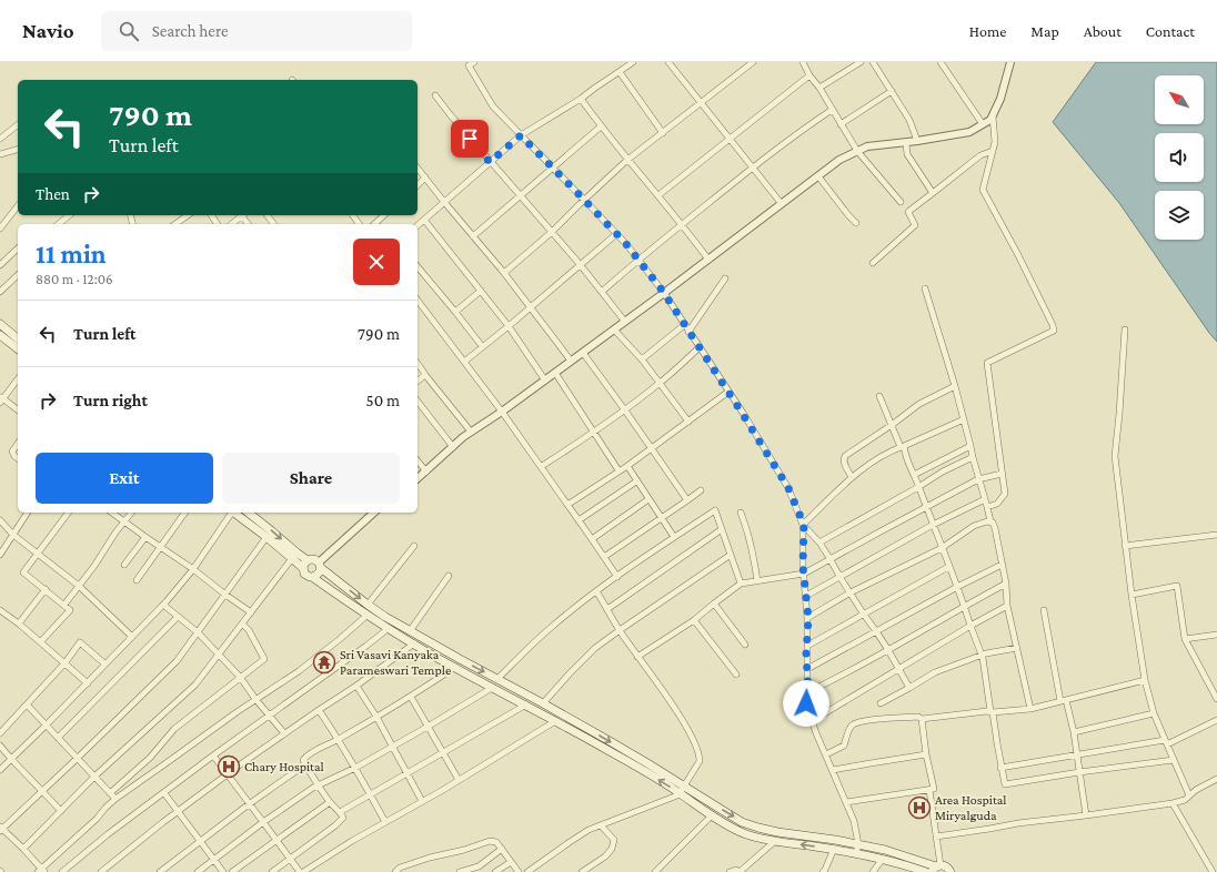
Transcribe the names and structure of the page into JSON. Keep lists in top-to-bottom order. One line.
{"places":{"temple":["Sri Vasavi Kanyaka Parameswari Temple"],"hospital":["Chary Hospital","Area Hospital Miryalguda"]},"north":"top left","page":{"header":"Navio","search":"Search here","nav":["Home","Map","About","Contact"],"turn":["790 m","Turn left"],"then":"Then","heading":["11 min","880 m · 12:06"],"list":[{"name":"Turn left","value":"790 m"},{"name":"Turn right","value":"50 m"}],"buttons":["Exit","Share"]}}
